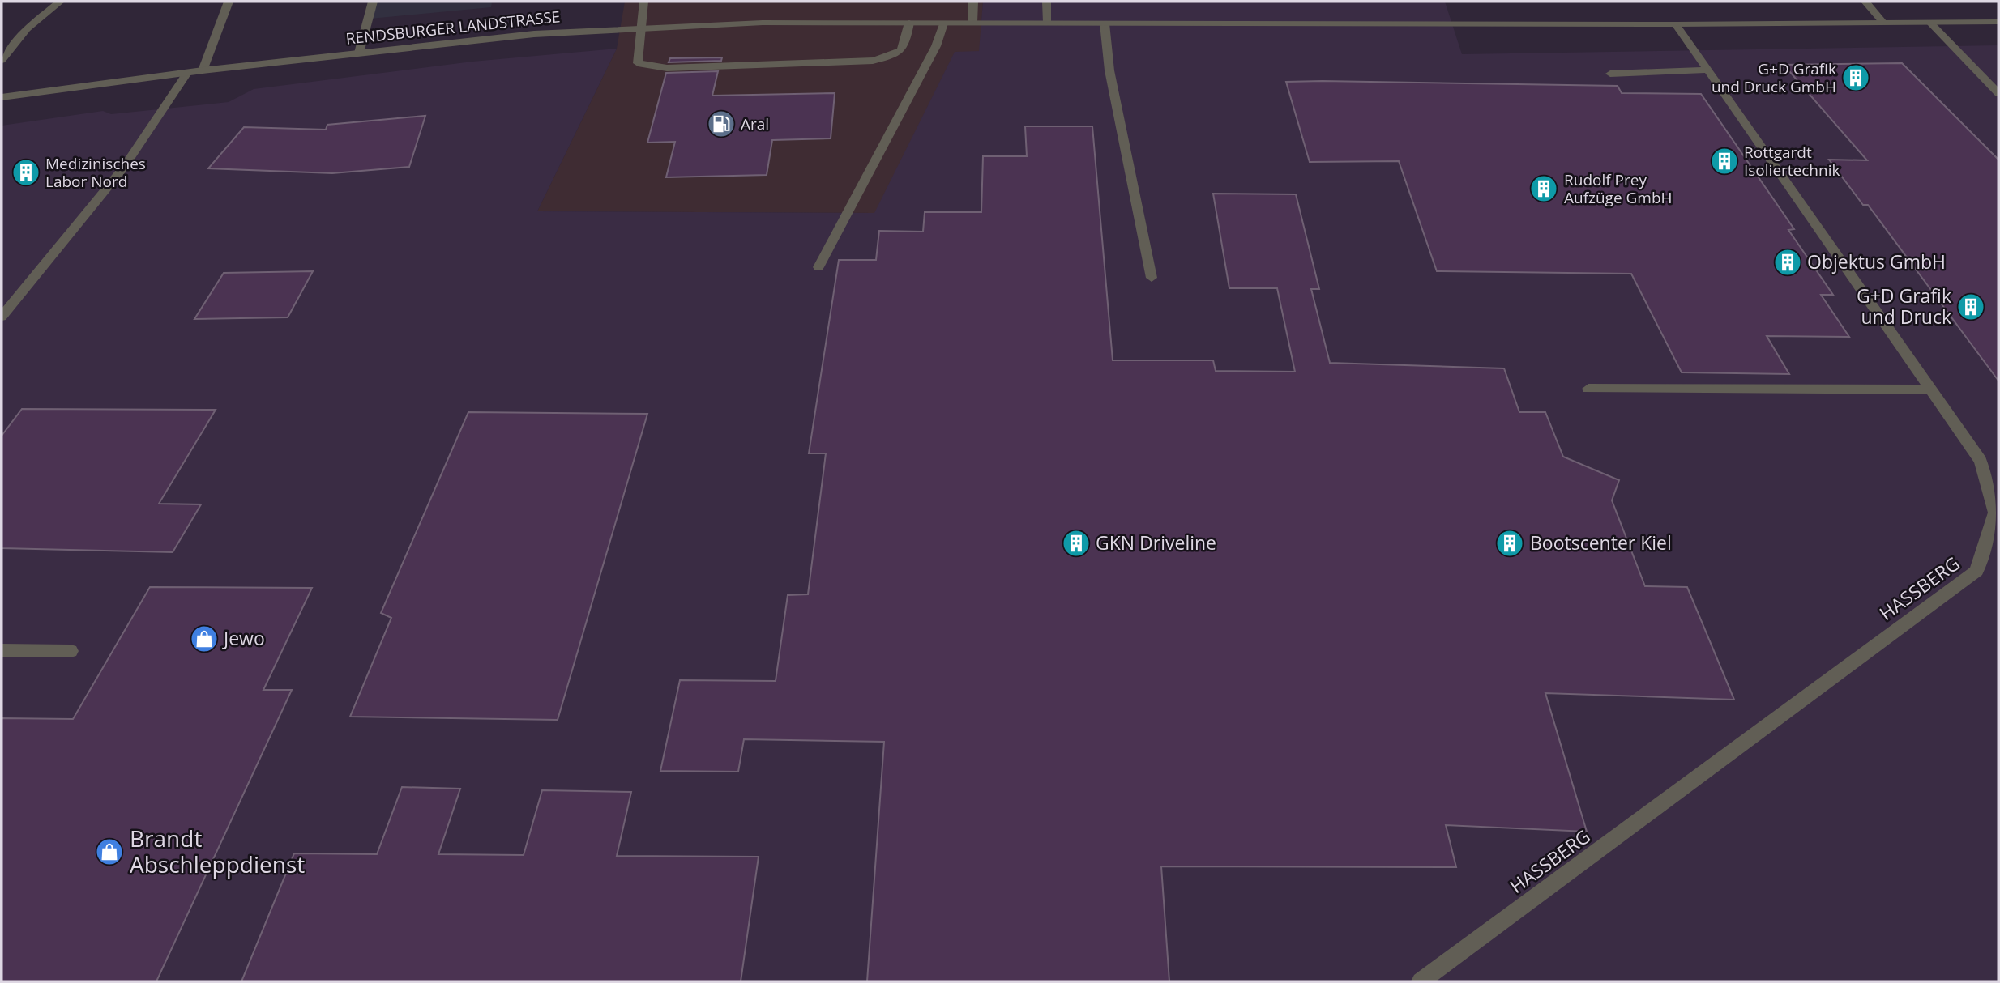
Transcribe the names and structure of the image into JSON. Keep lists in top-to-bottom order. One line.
{"streets":{"street":["RENDSBURGER LANDSTRASSE","HASSBERG"]},"crossings":[["RENDSBURGER LANDSTRASSE","HASSBERG"]],"places":{"building":["G+D Grafik und Druck GmbH","Rottgardt Isoliertechnik","Medizinisches Labor Nord","Rudolf Prey Aufzüge GmbH","Objektus GmbH","G+D Grafik und Druck","GKN Driveline","Bootscenter Kiel"],"fuel station":["Aral"],"shop":["Jewo","Brandt Abschleppdienst"]}}
